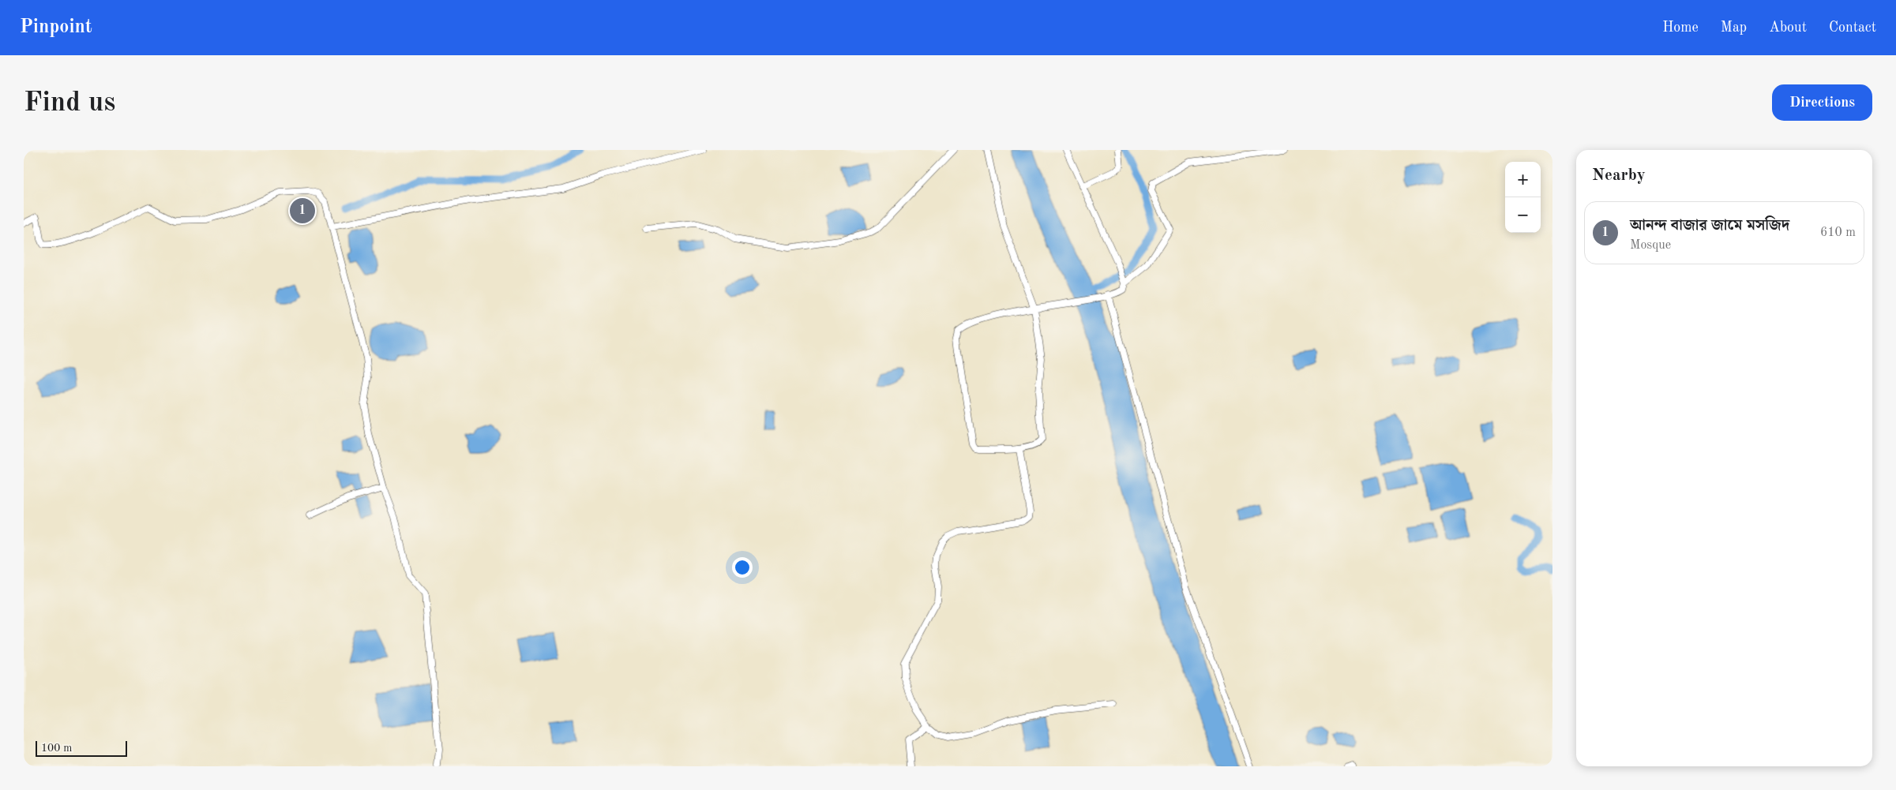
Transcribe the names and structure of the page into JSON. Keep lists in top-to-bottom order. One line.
{"scale_bar":"100 m","page":{"header":"Pinpoint","nav":["Home","Map","About","Contact"],"buttons":"Directions","title":"Find us","heading":"Nearby","map_buttons":["+","−"],"pins":"1","list":[{"mark":"1","name":"আনন্দ বাজার জামে মসজিদ","note":"Mosque","value":"610 m"}],"scale":"100 m"}}
